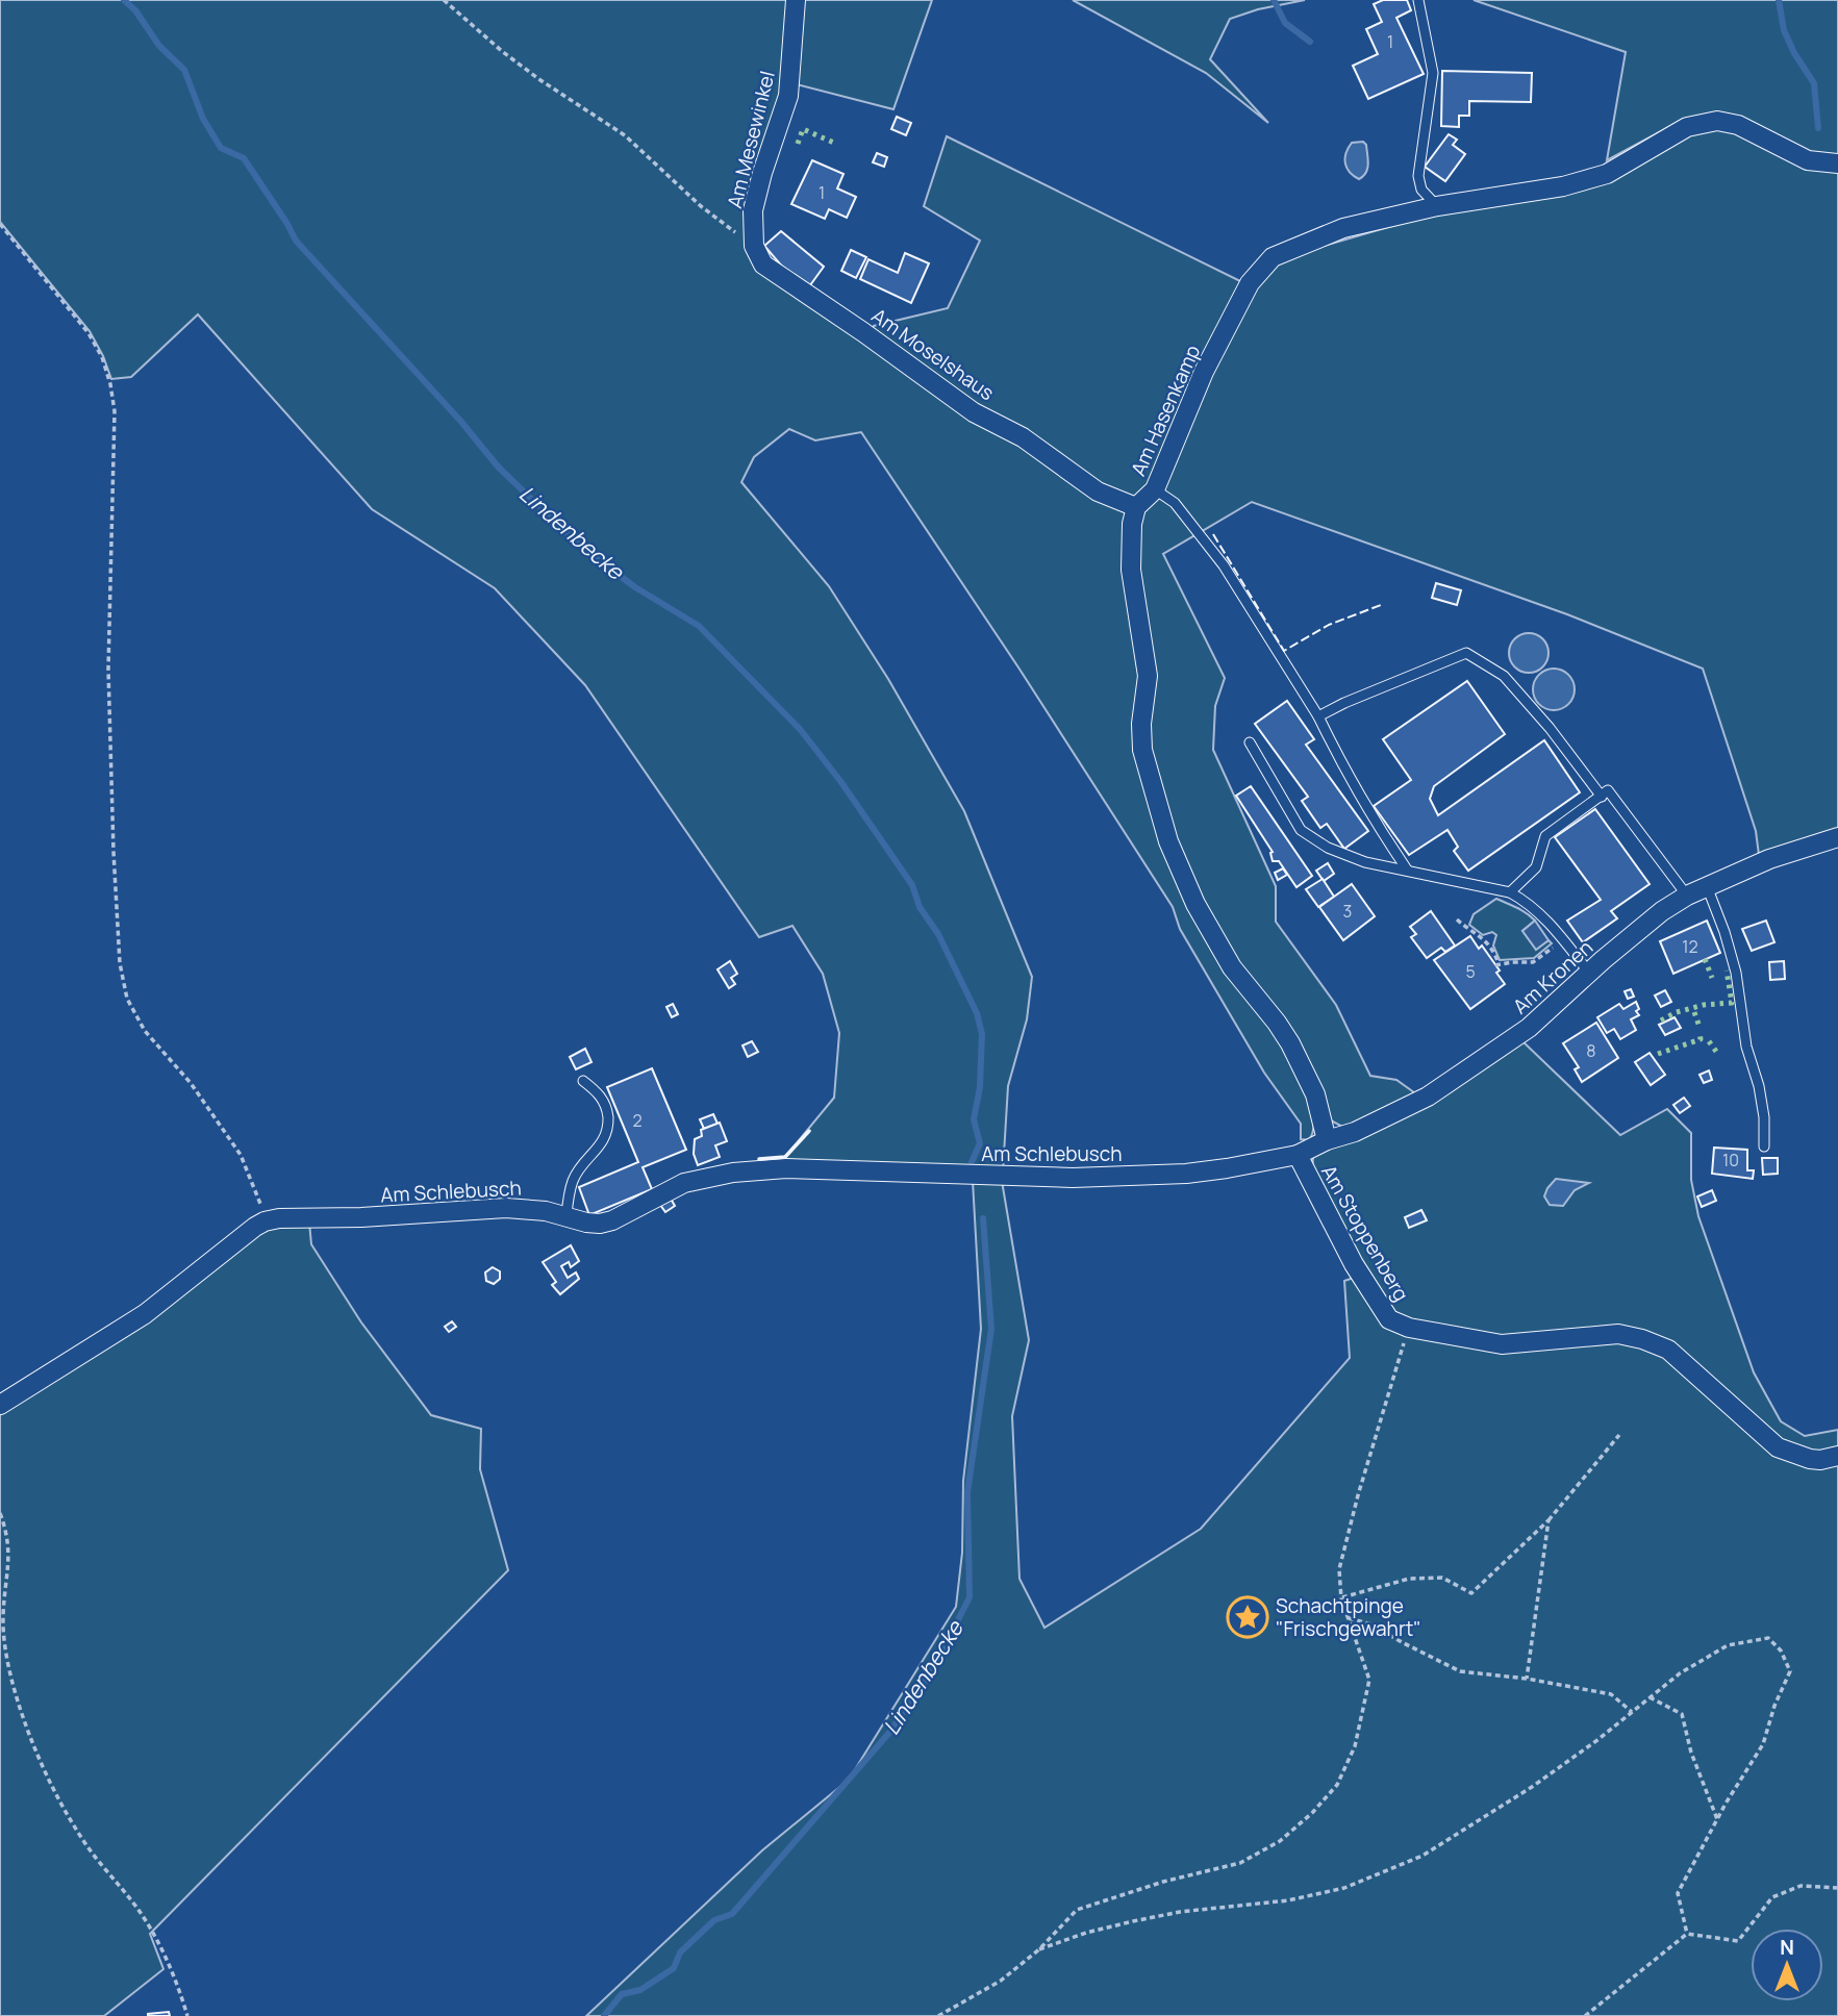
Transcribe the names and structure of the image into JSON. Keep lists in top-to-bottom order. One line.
{"streets":{"street":["Am Mesewinkel","Am Moselshaus","Am Hasenkamp","Am Kronen","Am Schlebusch","Am Stoppenberg"]},"crossings":[["Am Mesewinkel","Am Moselshaus"],["Am Moselshaus","Am Hasenkamp"],["Am Hasenkamp","Am Kronen"],["Am Kronen","Am Schlebusch"],["Am Kronen","Am Stoppenberg"],["Am Schlebusch","Am Stoppenberg"]],"water":["Lindenbecke"],"places":{"place":["Schachtpinge \"Frischgewahrt\""]},"house_numbers":["1","1","3","12","5","8","2","10"],"north":"top"}
